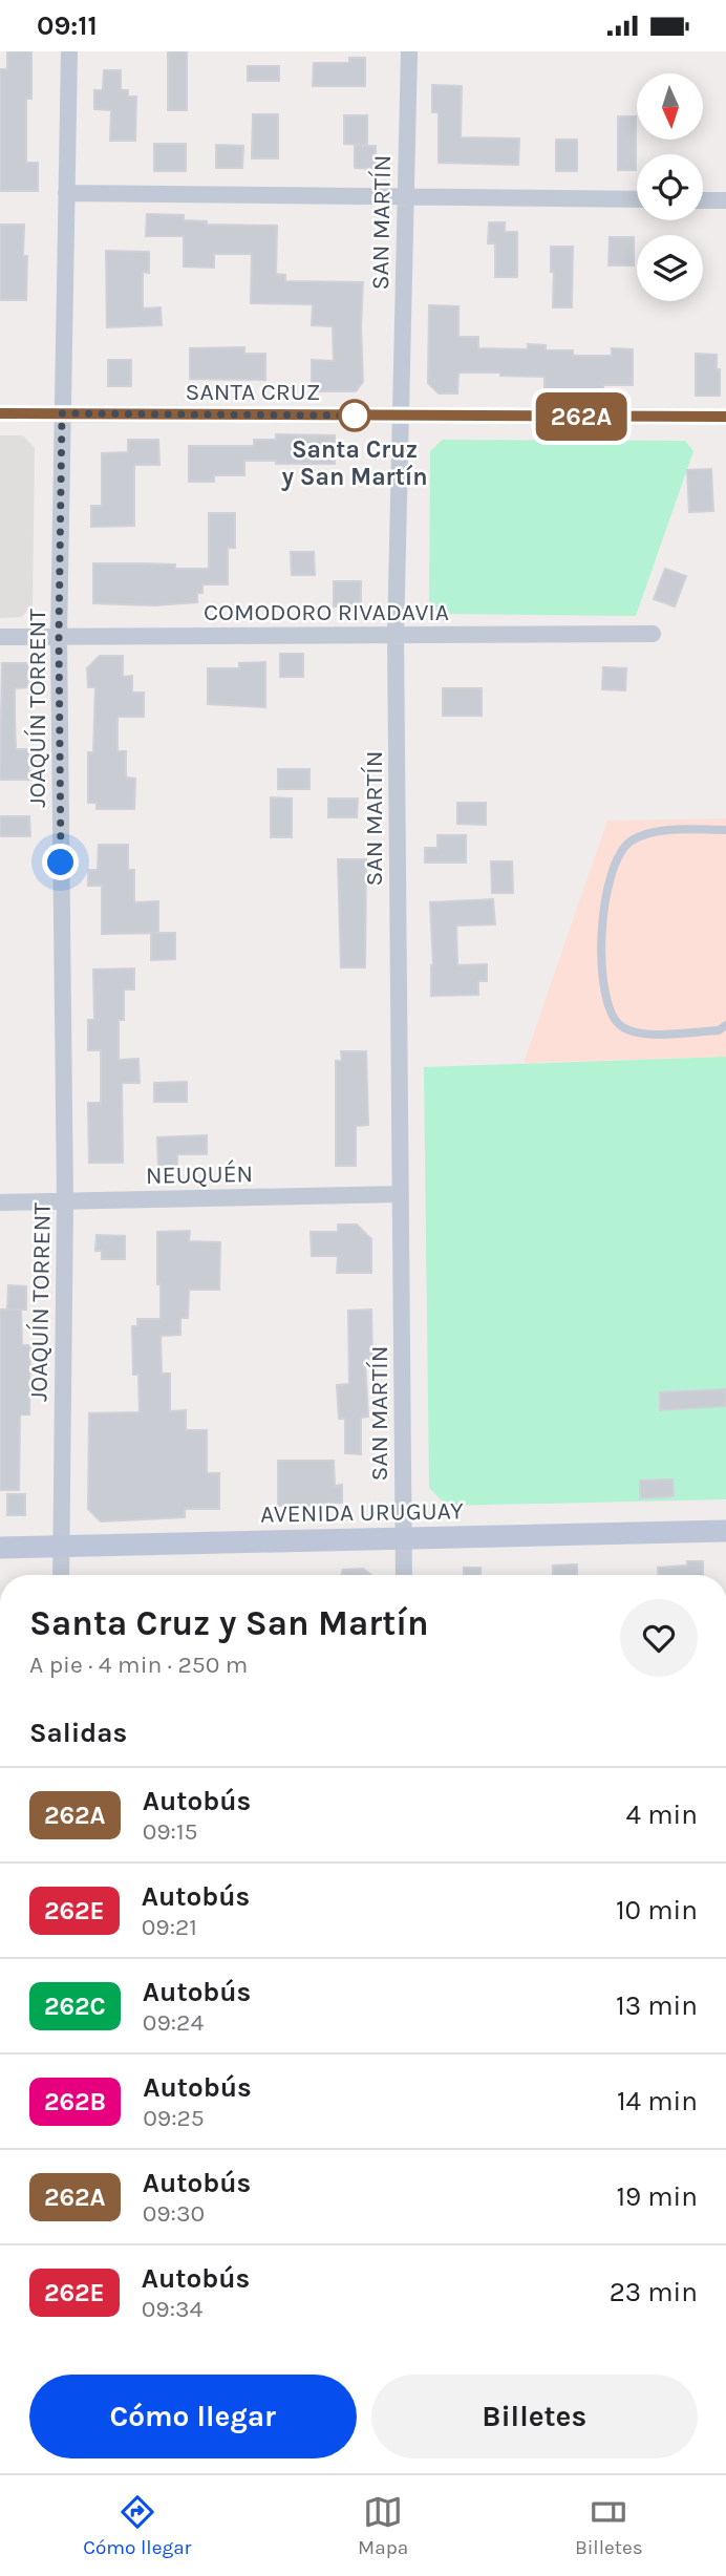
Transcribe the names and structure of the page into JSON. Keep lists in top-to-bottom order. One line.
{"streets":{"main road":["AVENIDA URUGUAY"],"street":["SAN MARTÍN","SANTA CRUZ","COMODORO RIVADAVIA","JOAQUÍN TORRENT","NEUQUÉN"]},"crossings":[["SAN MARTÍN","SANTA CRUZ"],["SAN MARTÍN","COMODORO RIVADAVIA"],["SAN MARTÍN","NEUQUÉN"],["SAN MARTÍN","AVENIDA URUGUAY"],["SANTA CRUZ","JOAQUÍN TORRENT"],["COMODORO RIVADAVIA","JOAQUÍN TORRENT"],["JOAQUÍN TORRENT","NEUQUÉN"],["JOAQUÍN TORRENT","AVENIDA URUGUAY"]],"places":["Santa Cruz y San Martín"],"lines":["bus line 262A"],"north":"bottom","page":{"status":"09:11","on_map":"262A","heading":[["Santa Cruz y San Martín","A pie · 4 min · 250 m"],"Salidas"],"list":[{"mark":"262A","name":"Autobús","note":"09:15","value":"4 min"},{"mark":"262E","name":"Autobús","note":"09:21","value":"10 min"},{"mark":"262C","name":"Autobús","note":"09:24","value":"13 min"},{"mark":"262B","name":"Autobús","note":"09:25","value":"14 min"},{"mark":"262A","name":"Autobús","note":"09:30","value":"19 min"},{"mark":"262E","name":"Autobús","note":"09:34","value":"23 min"}],"buttons":["Cómo llegar","Billetes"],"tabs":["Cómo llegar","Mapa","Billetes"]}}
